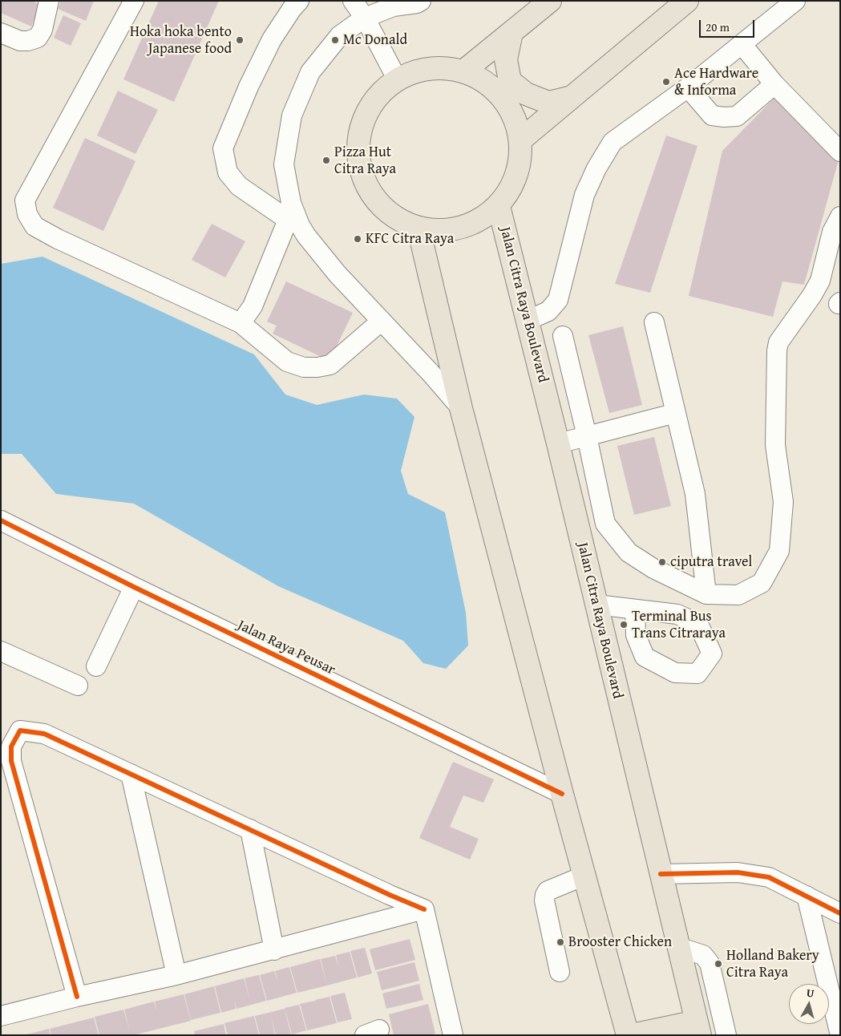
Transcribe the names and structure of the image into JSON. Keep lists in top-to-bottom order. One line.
{"streets":{"main road":["Jalan Citra Raya Boulevard"],"street":["Jalan Raya Peusar"]},"places":["Hoka hoka bento Japanese food","Mc Donald","Ace Hardware & Informa","Pizza Hut Citra Raya","KFC Citra Raya","ciputra travel","Terminal Bus Trans Citraraya","Brooster Chicken","Holland Bakery Citra Raya"],"scale_bar":"20 m","north":"top"}
